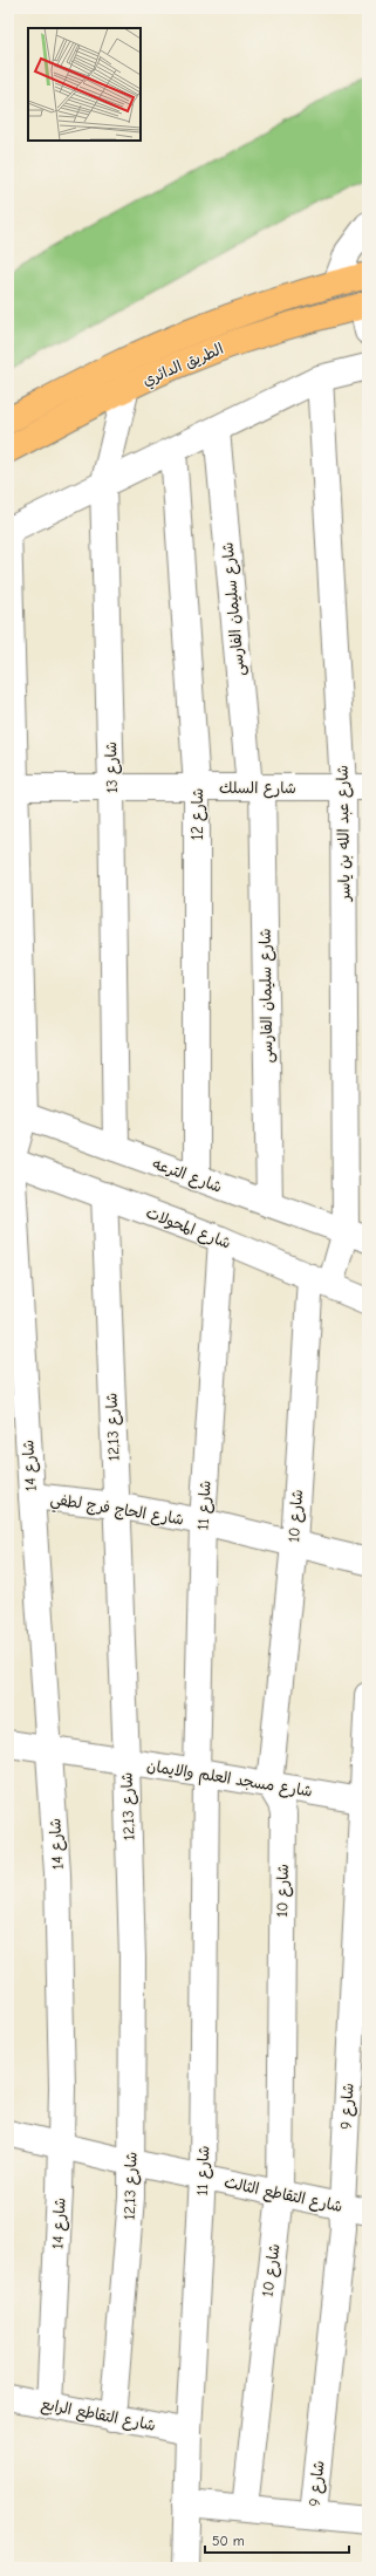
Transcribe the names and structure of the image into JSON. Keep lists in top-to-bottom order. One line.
{"streets":{"main road":["الطريق الدائري"],"street":["شارع سليمان الفارسى","شارع 13","شارع السلك","شارع 12","شارع عبد الله بن ياسر","شارع الترعه","شارع المحولات","شارع 12,13","شارع 14","شارع 11","شارع الحاج فرج لطفي","شارع 10","شارع مسجد العلم والايمان","شارع 9","شارع التقاطع الثالث","شارع التقاطع الرابع"]},"crossings":[["الطريق الدائري","شارع 13"],["شارع سليمان الفارسى","شارع السلك"],["شارع سليمان الفارسى","شارع الترعه"],["شارع 13","شارع السلك"],["شارع 13","شارع الترعه"],["شارع السلك","شارع 12"],["شارع السلك","شارع عبد الله بن ياسر"],["شارع السلك","شارع 14"],["شارع 12","شارع الترعه"],["شارع عبد الله بن ياسر","شارع الترعه"],["شارع عبد الله بن ياسر","شارع المحولات"],["شارع عبد الله بن ياسر","شارع 10"],["شارع الترعه","شارع 14"],["شارع المحولات","شارع 12,13"],["شارع المحولات","شارع 14"],["شارع المحولات","شارع 11"],["شارع المحولات","شارع 10"],["شارع 12,13","شارع الحاج فرج لطفي"],["شارع 12,13","شارع مسجد العلم والايمان"],["شارع 12,13","شارع التقاطع الثالث"],["شارع 12,13","شارع التقاطع الرابع"],["شارع 14","شارع الحاج فرج لطفي"],["شارع 14","شارع مسجد العلم والايمان"],["شارع 14","شارع التقاطع الثالث"],["شارع 14","شارع التقاطع الرابع"],["شارع 11","شارع الحاج فرج لطفي"],["شارع 11","شارع مسجد العلم والايمان"],["شارع 11","شارع التقاطع الثالث"],["شارع 11","شارع التقاطع الرابع"],["شارع الحاج فرج لطفي","شارع 10"],["شارع 10","شارع مسجد العلم والايمان"],["شارع 10","شارع التقاطع الثالث"],["شارع مسجد العلم والايمان","شارع 9"],["شارع 9","شارع التقاطع الثالث"]],"scale_bar":"50 m"}
